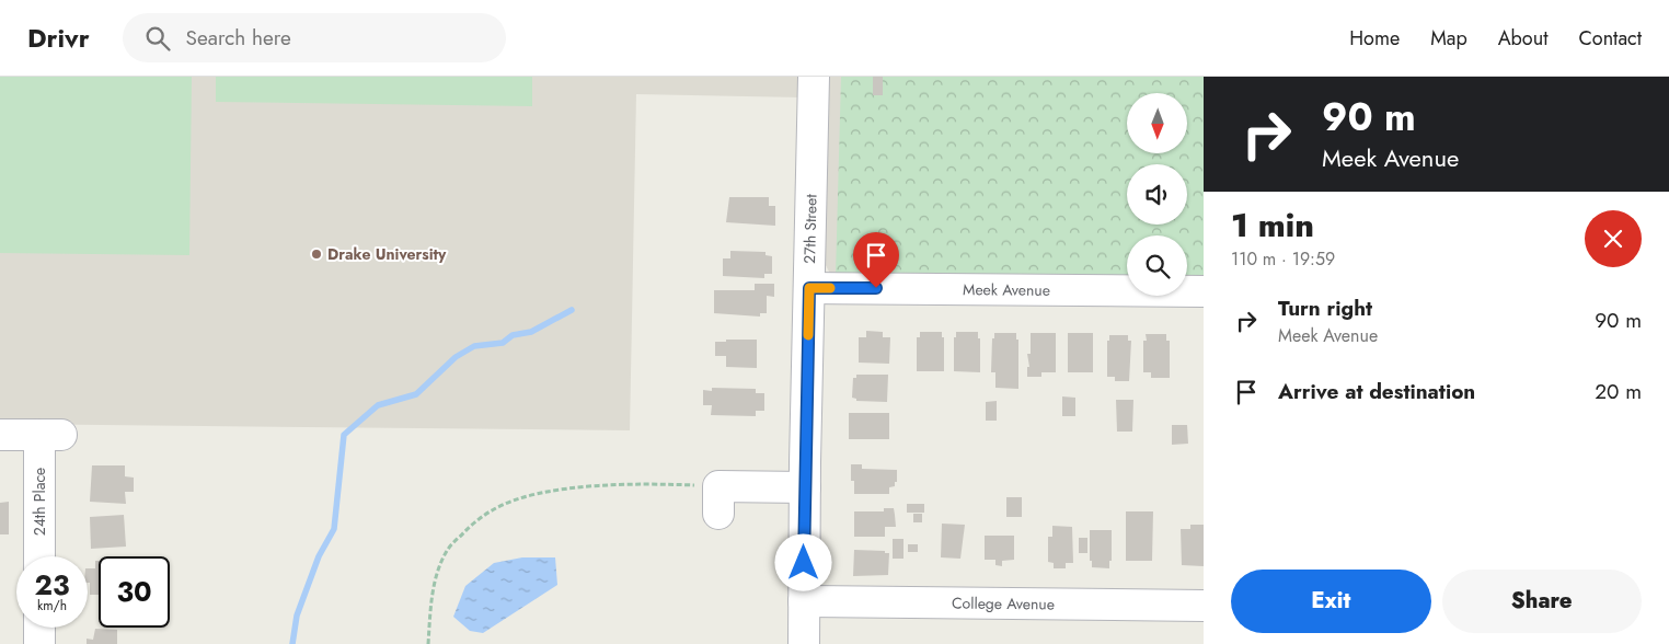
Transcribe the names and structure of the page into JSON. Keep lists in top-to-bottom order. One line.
{"streets":{"street":["27th Street","Meek Avenue","24th Place","College Avenue"]},"crossings":[["27th Street","Meek Avenue"],["27th Street","College Avenue"]],"places":["Drake University"],"north":"bottom","page":{"header":"Drivr","search":"Search here","nav":["Home","Map","About","Contact"],"turn":["90 m","Meek Avenue"],"heading":["1 min","110 m · 19:59"],"list":[{"name":"Turn right","note":"Meek Avenue","value":"90 m"},{"name":"Arrive at destination","value":"20 m"}],"speed":"23 km/h","limit":"30","buttons":["Exit","Share"]}}
